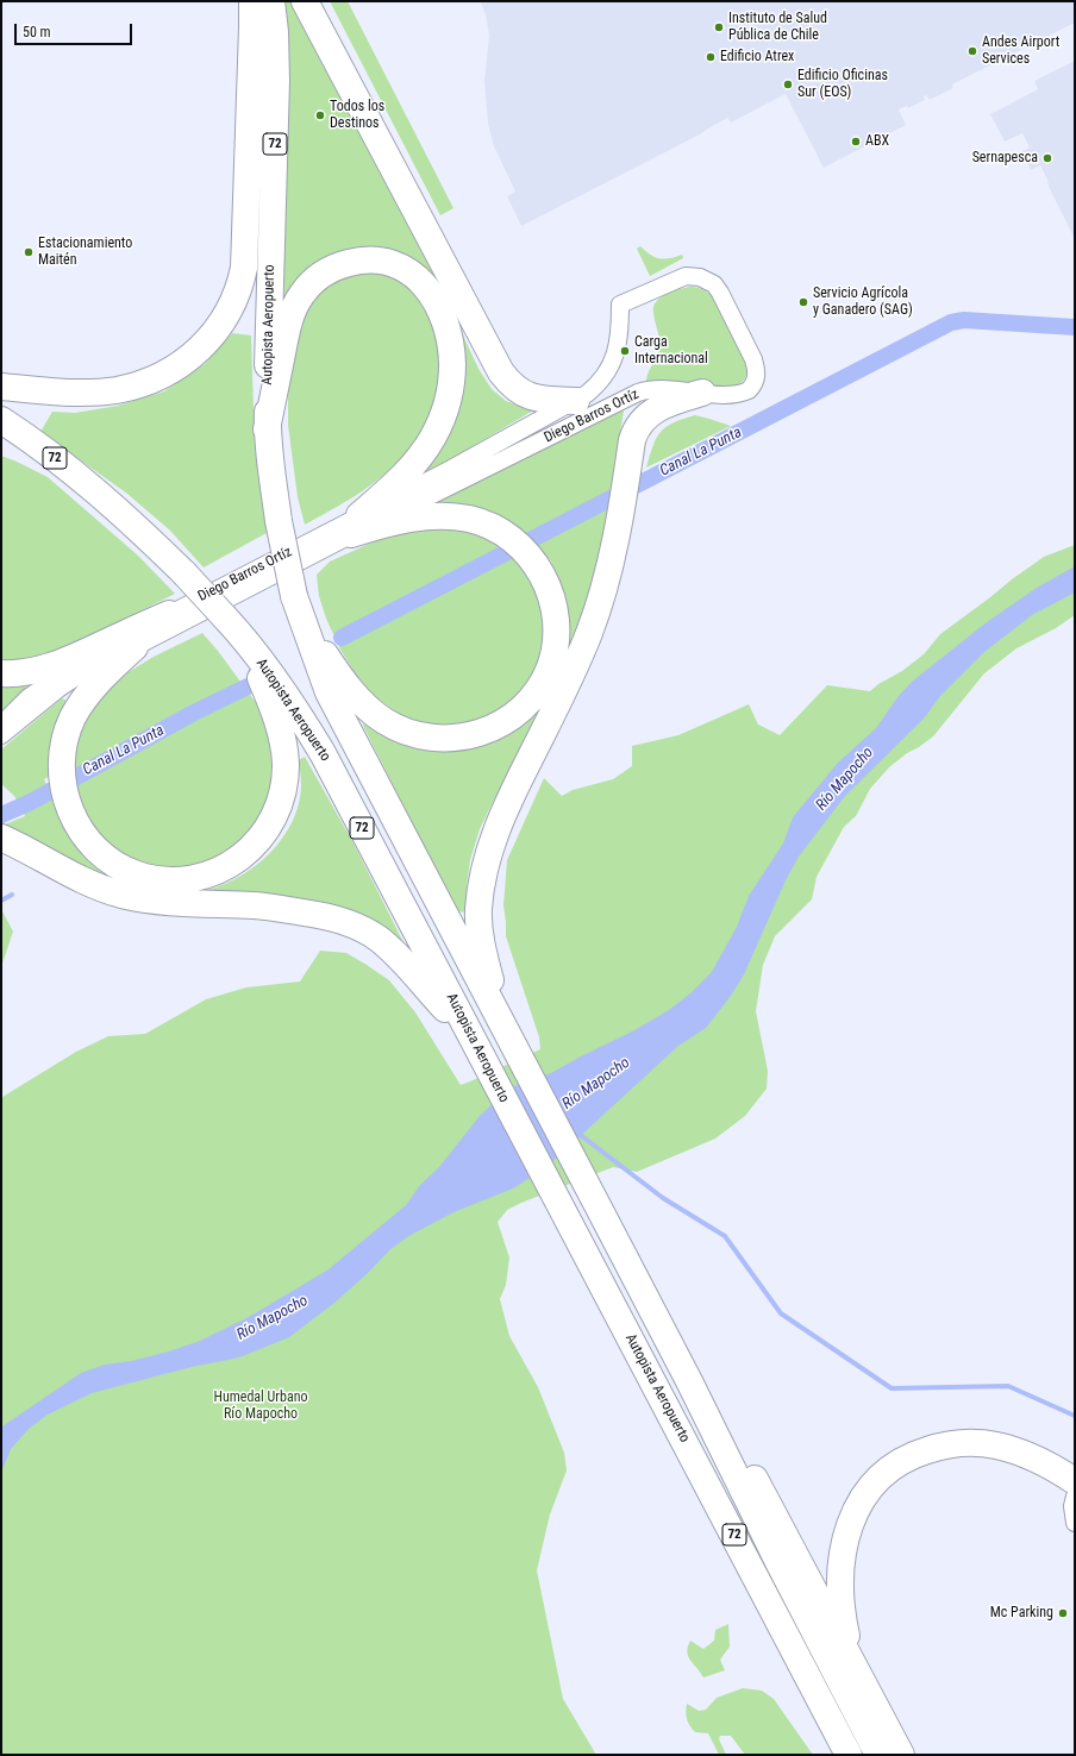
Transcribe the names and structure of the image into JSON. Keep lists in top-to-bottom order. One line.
{"streets":{"highway":["72","Autopista Aeropuerto"],"street":["Diego Barros Ortíz"]},"water":["Canal La Punta","Río Mapocho"],"parks":["Humedal Urbano Río Mapocho"],"places":["Instituto de Salud Pública de Chile","Andes Airport Services","Edificio Atrex","Edificio Oficinas Sur (EOS)","Todos los Destinos","ABX","Sernapesca","Estacionamiento Maitén","Servicio Agrícola y Ganadero (SAG)","Carga Internacional","Mc Parking"],"scale_bar":"50 m"}
